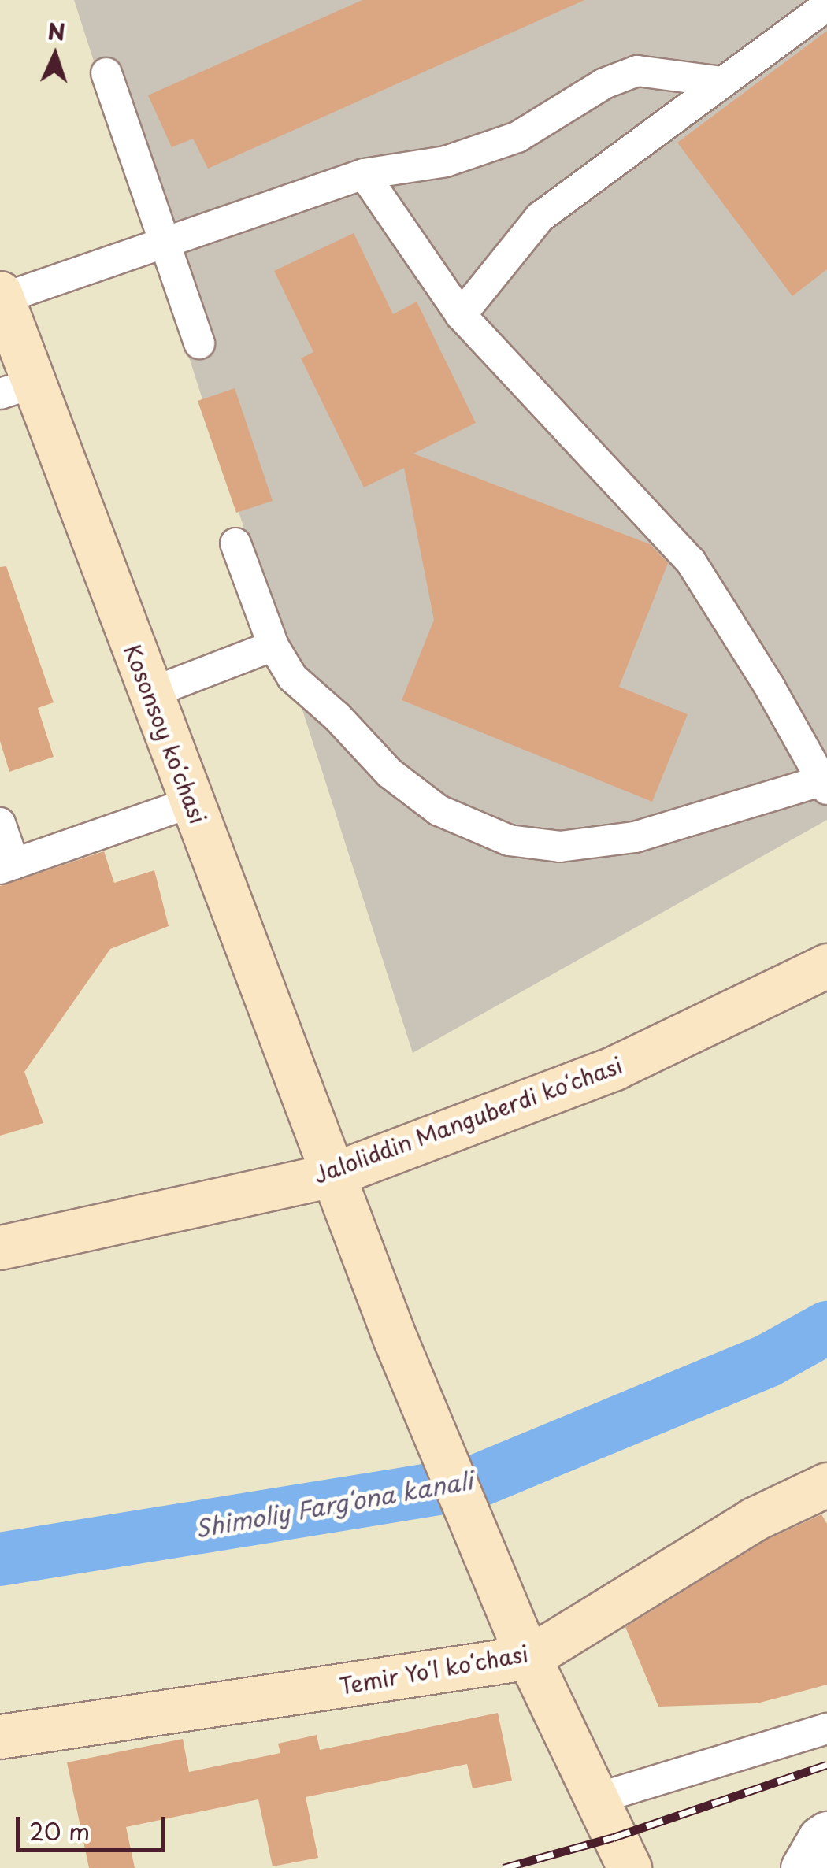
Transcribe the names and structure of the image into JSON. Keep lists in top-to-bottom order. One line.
{"streets":{"main road":["Kosonsoy koʻchasi","Jaloliddin Manguberdi koʻchasi","Temir Yoʻl koʻchasi"]},"crossings":[["Kosonsoy koʻchasi","Jaloliddin Manguberdi koʻchasi"],["Kosonsoy koʻchasi","Temir Yoʻl koʻchasi"]],"water":["Shimoliy Fargʻona kanali"],"scale_bar":"20 m","north":"top"}
